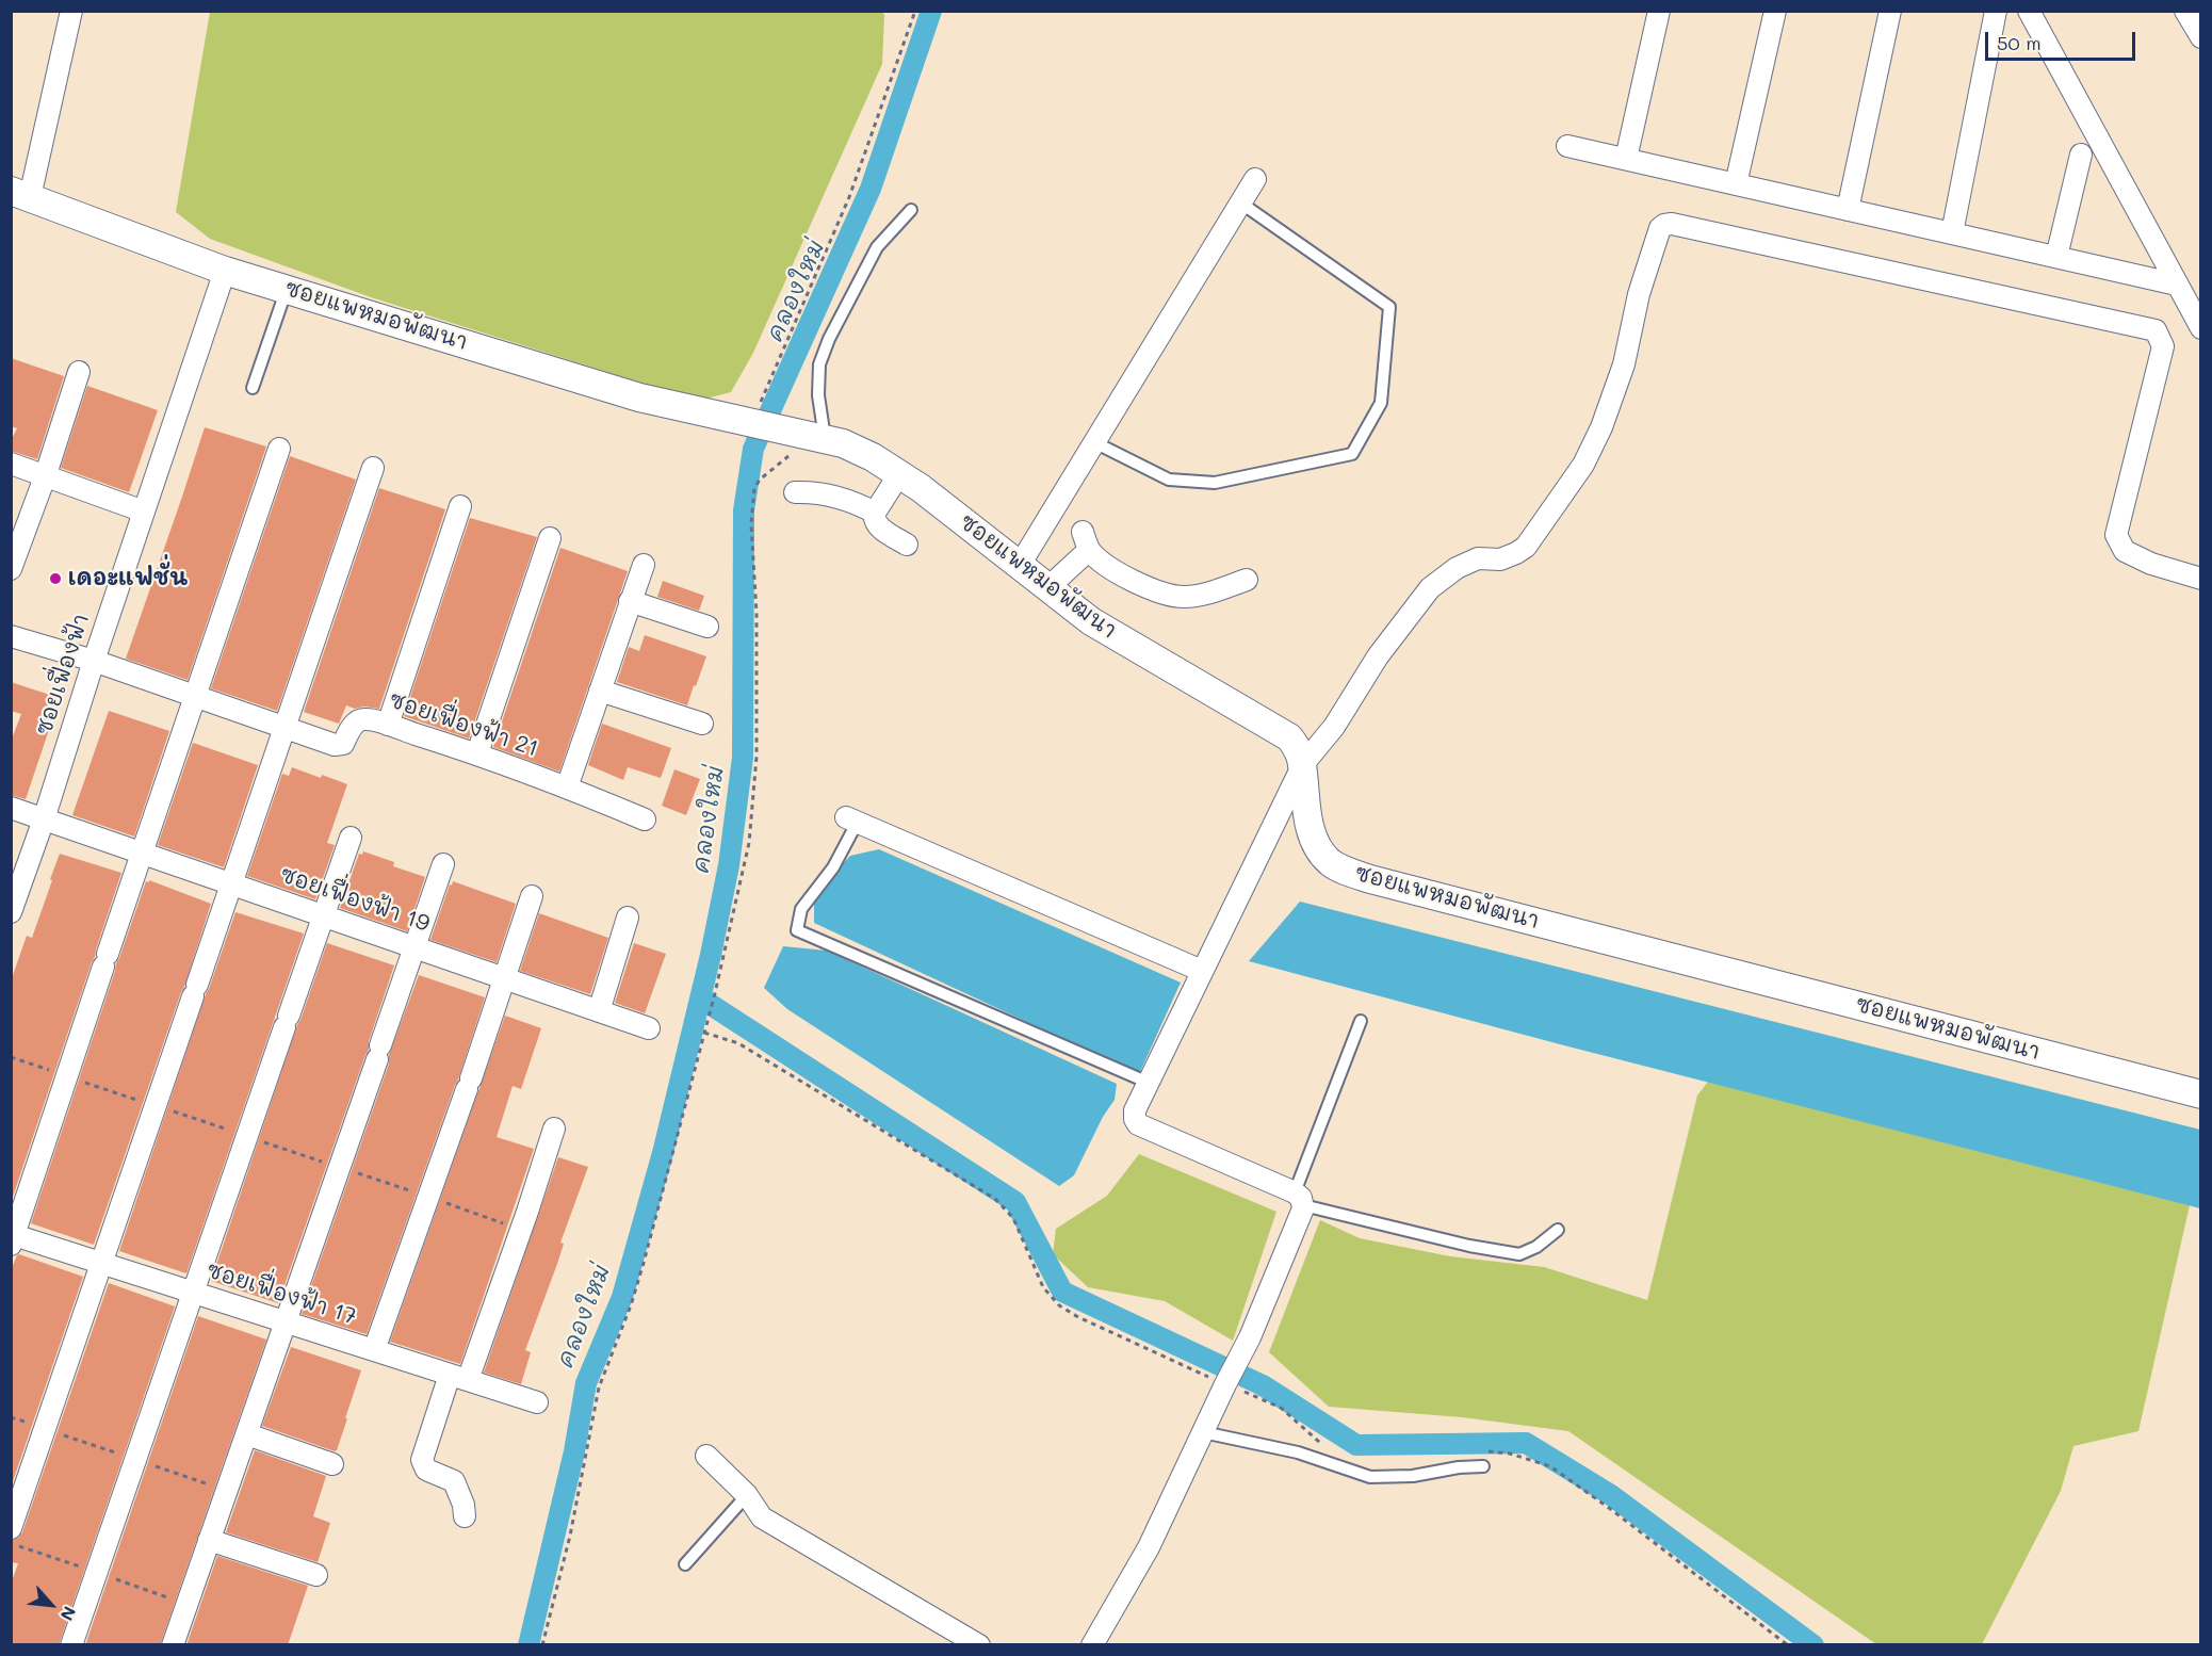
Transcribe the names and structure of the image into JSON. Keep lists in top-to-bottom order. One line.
{"streets":{"street":["ซอยแพหมอพัฒนา","ซอยเฟื่องฟ้า","ซอยเฟื่องฟ้า 21","ซอยเฟื่องฟ้า 19","ซอยเฟื่องฟ้า 17"]},"crossings":[["ซอยแพหมอพัฒนา","ซอยเฟื่องฟ้า"],["ซอยเฟื่องฟ้า","ซอยเฟื่องฟ้า 21"],["ซอยเฟื่องฟ้า","ซอยเฟื่องฟ้า 19"]],"water":["คลองใหม่"],"places":["เดอะแฟชั่น"],"scale_bar":"50 m","north":"bottom right"}
